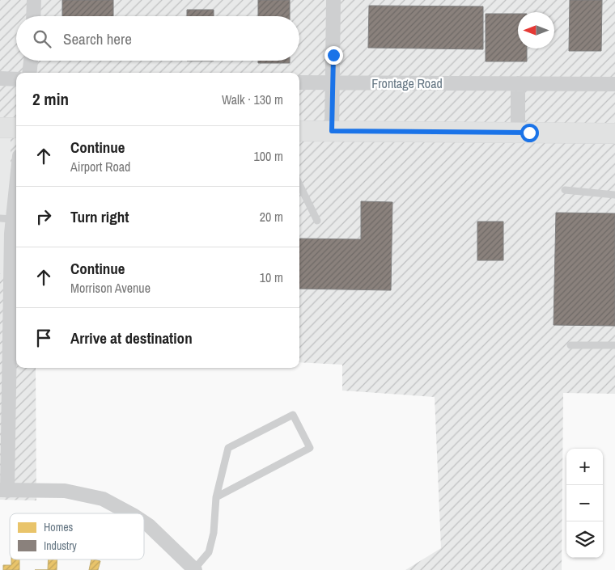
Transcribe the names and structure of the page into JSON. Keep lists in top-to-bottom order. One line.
{"streets":{"street":["Frontage Road"]},"legend":["Homes","Industry"],"north":"left","page":{"search":"Search here","heading":["2 min","Walk · 130 m"],"list":[["Continue","Airport Road","100 m"],["Turn right","20 m"],["Continue","Morrison Avenue","10 m"],"Arrive at destination"],"map_buttons":["+","−"]}}
